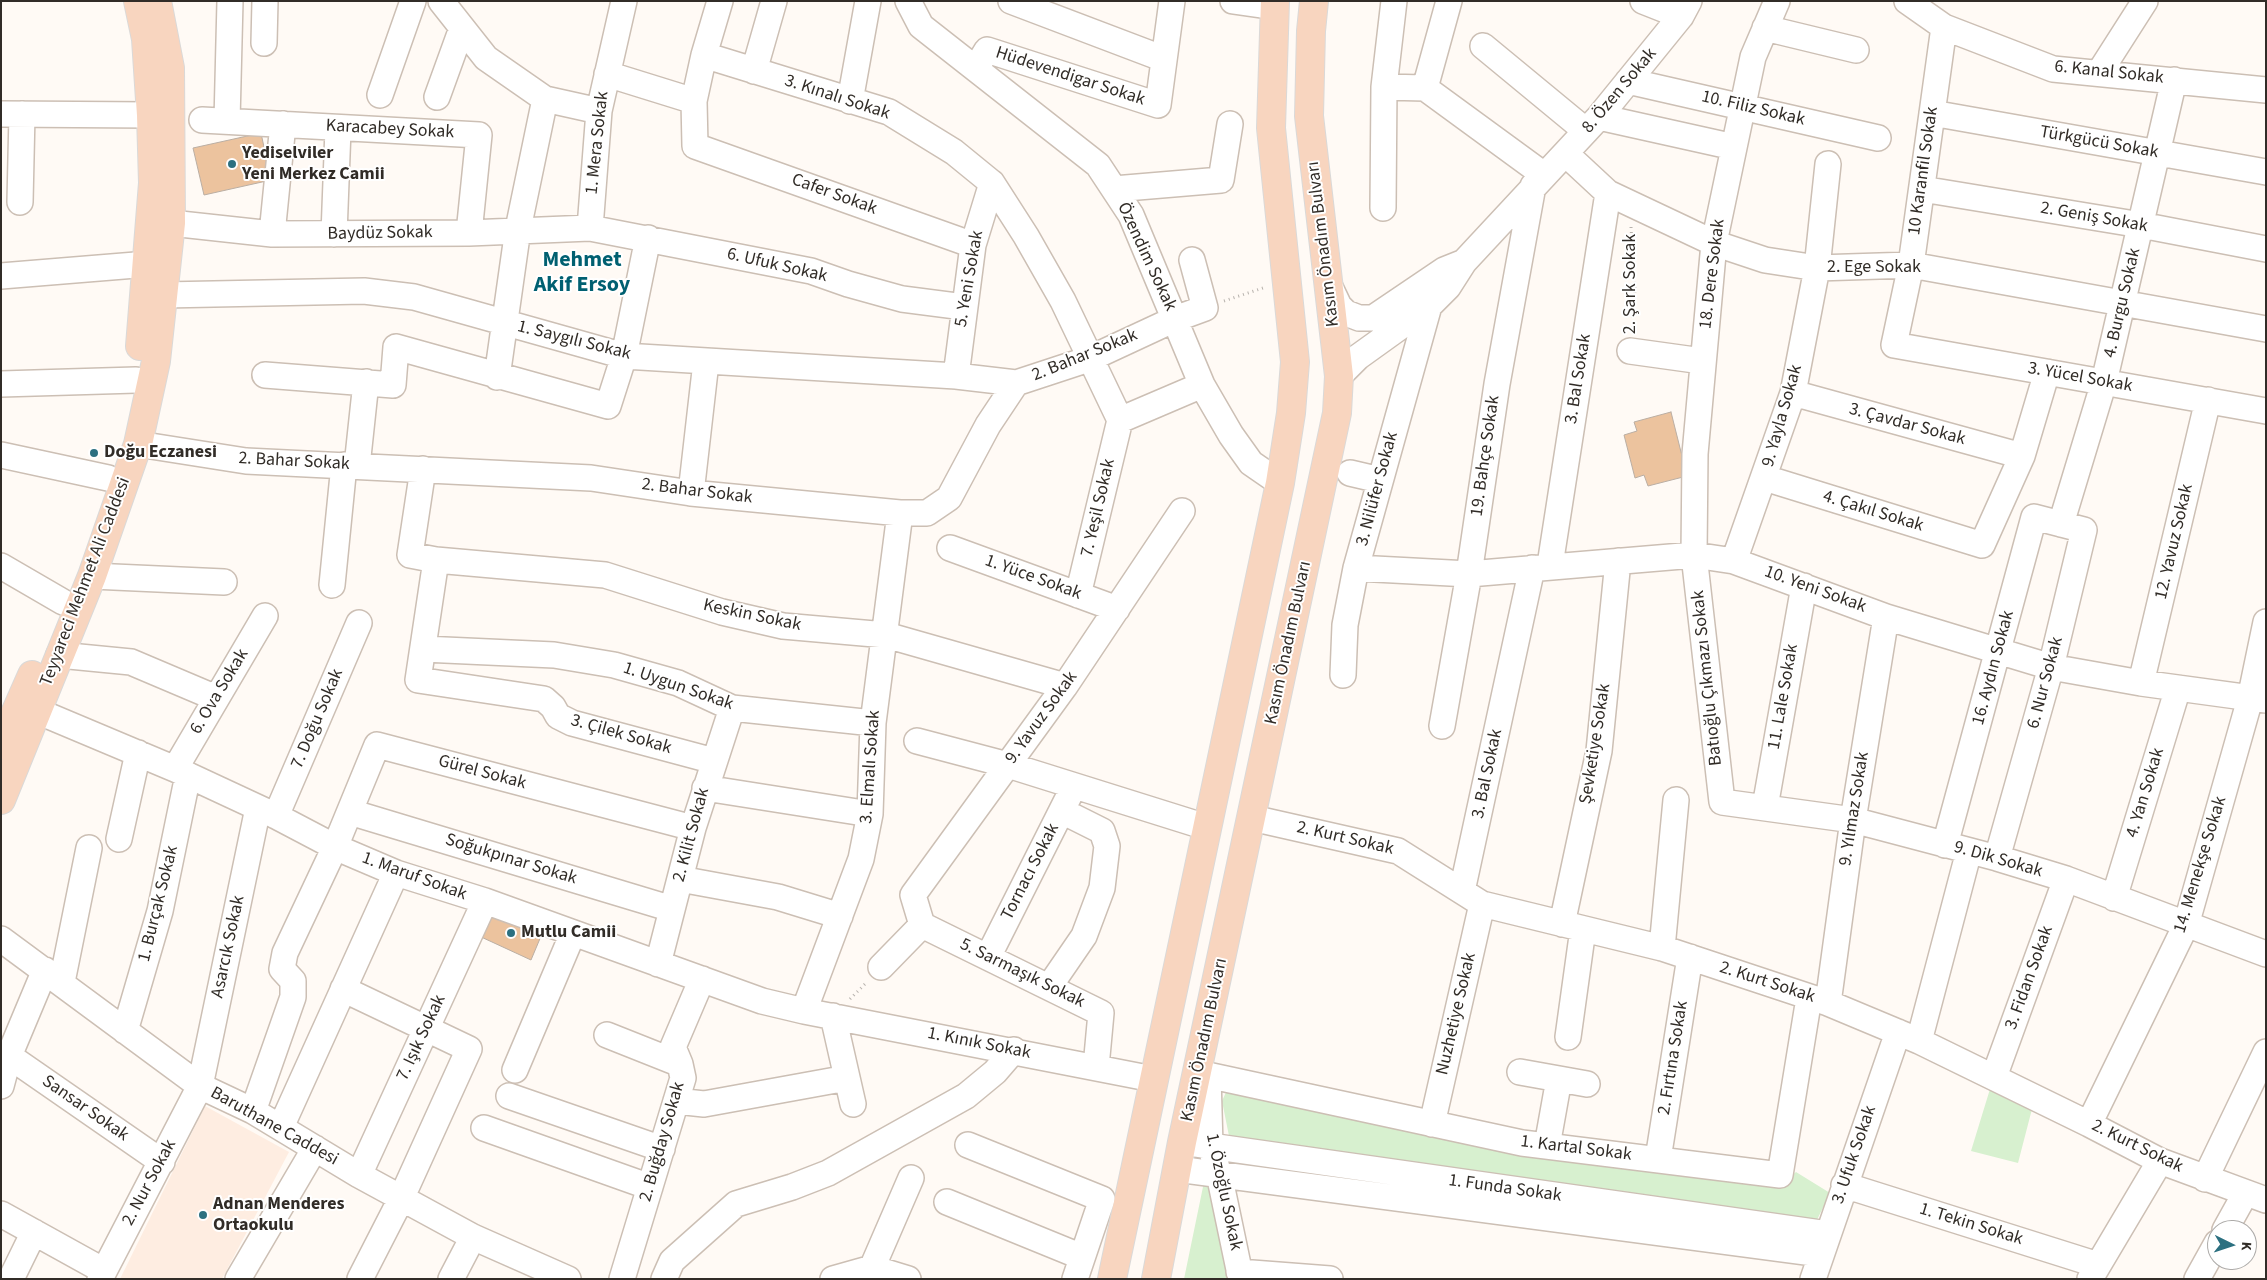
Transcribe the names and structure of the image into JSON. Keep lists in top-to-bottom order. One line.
{"streets":{"main road":["Kasım Önadım Bulvarı","Teyyareci Mehmet Ali Caddesi"],"street":["6. Kanal Sokak","Hüdevendigar Sokak","8. Özen Sokak","3. Kınalı Sokak","10. Filiz Sokak","Karacabey Sokak","1. Mera Sokak","Türkgücü Sokak","10 Karanfil Sokak","Cafer Sokak","2. Geniş Sokak","Baydüz Sokak","Özendim Sokak","6. Ufuk Sokak","2. Ege Sokak","18. Dere Sokak","5. Yeni Sokak","2. Şark Sokak","4. Burgu Sokak","1. Saygılı Sokak","2. Bahar Sokak","3. Yücel Sokak","3. Bal Sokak","9. Yayla Sokak","3. Çavdar Sokak","19. Bahçe Sokak","3. Nilüfer Sokak","7. Yeşil Sokak","4. Çakıl Sokak","12. Yavuz Sokak","1. Yüce Sokak","10. Yeni Sokak","Keskin Sokak","16. Aydın Sokak","Batıoğlu Çıkmazı Sokak","6. Nur Sokak","1. Uygun Sokak","6. Ova Sokak","11. Lale Sokak","9. Yavuz Sokak","7. Doğu Sokak","3. Çilek Sokak","Şevketiye Sokak","3. Elmalı Sokak","Gürel Sokak","4. Yan Sokak","9. Yılmaz Sokak","2. Kilit Sokak","2. Kurt Sokak","Soğukpınar Sokak","9. Dik Sokak","14. Menekşe Sokak","Tornacı Sokak","1. Maruf Sokak","1. Burçak Sokak","Asarcık Sokak","5. Sarmaşık Sokak","3. Fidan Sokak","Nuzhetiye Sokak","7. Işık Sokak","1. Kınık Sokak","2. Fırtına Sokak","Sansar Sokak","Baruthane Caddesi","2. Buğday Sokak","1. Kartal Sokak","3. Ufuk Sokak","2. Nur Sokak","1. Funda Sokak","1. Özoğlu Sokak","1. Tekin Sokak"]},"crossings":[["6. Kanal Sokak","10 Karanfil Sokak"],["6. Kanal Sokak","4. Burgu Sokak"],["Hüdevendigar Sokak","Özendim Sokak"],["8. Özen Sokak","10. Filiz Sokak"],["8. Özen Sokak","Kasım Önadım Bulvarı"],["8. Özen Sokak","2. Ege Sokak"],["8. Özen Sokak","19. Bahçe Sokak"],["8. Özen Sokak","3. Nilüfer Sokak"],["3. Kınalı Sokak","5. Yeni Sokak"],["3. Kınalı Sokak","2. Bahar Sokak"],["10. Filiz Sokak","18. Dere Sokak"],["Karacabey Sokak","Baydüz Sokak"],["1. Mera Sokak","Baydüz Sokak"],["1. Mera Sokak","6. Ufuk Sokak"],["Türkgücü Sokak","10 Karanfil Sokak"],["Türkgücü Sokak","4. Burgu Sokak"],["10 Karanfil Sokak","2. Geniş Sokak"],["10 Karanfil Sokak","2. Ege Sokak"],["10 Karanfil Sokak","3. Yücel Sokak"],["Cafer Sokak","5. Yeni Sokak"],["2. Geniş Sokak","4. Burgu Sokak"],["Baydüz Sokak","6. Ufuk Sokak"],["Baydüz Sokak","Teyyareci Mehmet Ali Caddesi"],["Kasım Önadım Bulvarı","2. Kurt Sokak"],["Kasım Önadım Bulvarı","1. Kartal Sokak"],["Kasım Önadım Bulvarı","1. Funda Sokak"],["Kasım Önadım Bulvarı","1. Özoğlu Sokak"],["Özendim Sokak","2. Bahar Sokak"],["6. Ufuk Sokak","5. Yeni Sokak"],["2. Ege Sokak","18. Dere Sokak"],["2. Ege Sokak","2. Şark Sokak"],["2. Ege Sokak","4. Burgu Sokak"],["2. Ege Sokak","3. Bal Sokak"],["2. Ege Sokak","9. Yayla Sokak"],["18. Dere Sokak","2. Şark Sokak"],["18. Dere Sokak","10. Yeni Sokak"],["18. Dere Sokak","Batıoğlu Çıkmazı Sokak"],["5. Yeni Sokak","1. Saygılı Sokak"],["2. Şark Sokak","3. Bal Sokak"],["4. Burgu Sokak","3. Yücel Sokak"],["4. Burgu Sokak","16. Aydın Sokak"],["4. Burgu Sokak","6. Nur Sokak"],["1. Saygılı Sokak","2. Bahar Sokak"],["1. Saygılı Sokak","Teyyareci Mehmet Ali Caddesi"],["2. Bahar Sokak","Teyyareci Mehmet Ali Caddesi"],["2. Bahar Sokak","Keskin Sokak"],["2. Bahar Sokak","3. Elmalı Sokak"],["3. Yücel Sokak","12. Yavuz Sokak"],["3. Bal Sokak","10. Yeni Sokak"],["3. Bal Sokak","2. Kurt Sokak"],["3. Bal Sokak","Nuzhetiye Sokak"],["9. Yayla Sokak","3. Çavdar Sokak"],["9. Yayla Sokak","4. Çakıl Sokak"],["9. Yayla Sokak","10. Yeni Sokak"],["3. Çavdar Sokak","4. Çakıl Sokak"],["19. Bahçe Sokak","10. Yeni Sokak"],["3. Nilüfer Sokak","10. Yeni Sokak"],["7. Yeşil Sokak","1. Yüce Sokak"],["12. Yavuz Sokak","10. Yeni Sokak"],["1. Yüce Sokak","9. Yavuz Sokak"],["Teyyareci Mehmet Ali Caddesi","1. Maruf Sokak"],["10. Yeni Sokak","16. Aydın Sokak"],["10. Yeni Sokak","Batıoğlu Çıkmazı Sokak"],["10. Yeni Sokak","6. Nur Sokak"],["10. Yeni Sokak","11. Lale Sokak"],["10. Yeni Sokak","Şevketiye Sokak"],["10. Yeni Sokak","4. Yan Sokak"],["10. Yeni Sokak","9. Yılmaz Sokak"],["10. Yeni Sokak","14. Menekşe Sokak"],["Keskin Sokak","9. Yavuz Sokak"],["Keskin Sokak","3. Elmalı Sokak"],["16. Aydın Sokak","6. Nur Sokak"],["16. Aydın Sokak","9. Dik Sokak"],["Batıoğlu Çıkmazı Sokak","9. Dik Sokak"],["6. Nur Sokak","9. Dik Sokak"],["1. Uygun Sokak","3. Çilek Sokak"],["1. Uygun Sokak","3. Elmalı Sokak"],["1. Uygun Sokak","2. Kilit Sokak"],["6. Ova Sokak","1. Maruf Sokak"],["6. Ova Sokak","1. Burçak Sokak"],["11. Lale Sokak","9. Dik Sokak"],["9. Yavuz Sokak","5. Sarmaşık Sokak"],["7. Doğu Sokak","1. Maruf Sokak"],["7. Doğu Sokak","Asarcık Sokak"],["3. Çilek Sokak","2. Kilit Sokak"],["Şevketiye Sokak","2. Kurt Sokak"],["3. Elmalı Sokak","1. Maruf Sokak"],["3. Elmalı Sokak","1. Kınık Sokak"],["Gürel Sokak","2. Kilit Sokak"],["Gürel Sokak","Soğukpınar Sokak"],["Gürel Sokak","1. Maruf Sokak"],["Gürel Sokak","Baruthane Caddesi"],["4. Yan Sokak","9. Dik Sokak"],["9. Yılmaz Sokak","2. Kurt Sokak"],["9. Yılmaz Sokak","9. Dik Sokak"],["9. Yılmaz Sokak","1. Kartal Sokak"],["2. Kilit Sokak","Soğukpınar Sokak"],["2. Kilit Sokak","1. Maruf Sokak"],["2. Kurt Sokak","14. Menekşe Sokak"],["2. Kurt Sokak","3. Fidan Sokak"],["2. Kurt Sokak","Nuzhetiye Sokak"],["2. Kurt Sokak","2. Fırtına Sokak"],["2. Kurt Sokak","1. Kartal Sokak"],["2. Kurt Sokak","3. Ufuk Sokak"],["9. Dik Sokak","14. Menekşe Sokak"],["9. Dik Sokak","3. Fidan Sokak"],["9. Dik Sokak","3. Ufuk Sokak"],["Tornacı Sokak","5. Sarmaşık Sokak"],["1. Maruf Sokak","1. Burçak Sokak"],["1. Maruf Sokak","Asarcık Sokak"],["1. Maruf Sokak","7. Işık Sokak"],["1. Maruf Sokak","1. Kınık Sokak"],["1. Maruf Sokak","2. Buğday Sokak"],["1. Burçak Sokak","Baruthane Caddesi"],["Asarcık Sokak","Baruthane Caddesi"],["Asarcık Sokak","2. Nur Sokak"],["5. Sarmaşık Sokak","1. Kınık Sokak"],["Nuzhetiye Sokak","1. Kartal Sokak"],["7. Işık Sokak","Baruthane Caddesi"],["2. Fırtına Sokak","1. Kartal Sokak"],["Sansar Sokak","2. Nur Sokak"],["Baruthane Caddesi","2. Nur Sokak"],["1. Kartal Sokak","1. Özoğlu Sokak"],["3. Ufuk Sokak","1. Funda Sokak"],["3. Ufuk Sokak","1. Tekin Sokak"],["1. Funda Sokak","1. Özoğlu Sokak"]],"districts":["Mehmet Akif Ersoy"],"places":["Yediselviler Yeni Merkez Camii","Doğu Eczanesi","Mutlu Camii","Adnan Menderes Ortaokulu"],"north":"right"}
